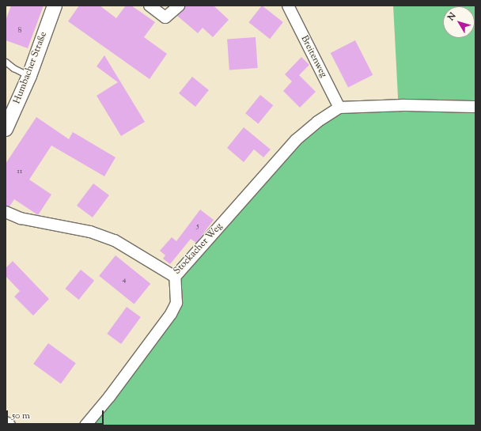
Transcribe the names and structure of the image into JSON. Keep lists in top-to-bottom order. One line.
{"streets":{"street":["Breitenweg","Humbacher Straße","Stockacher Weg"]},"crossings":[["Breitenweg","Stockacher Weg"]],"house_numbers":["8","11","5","4"],"scale_bar":"50 m","north":"top left"}
